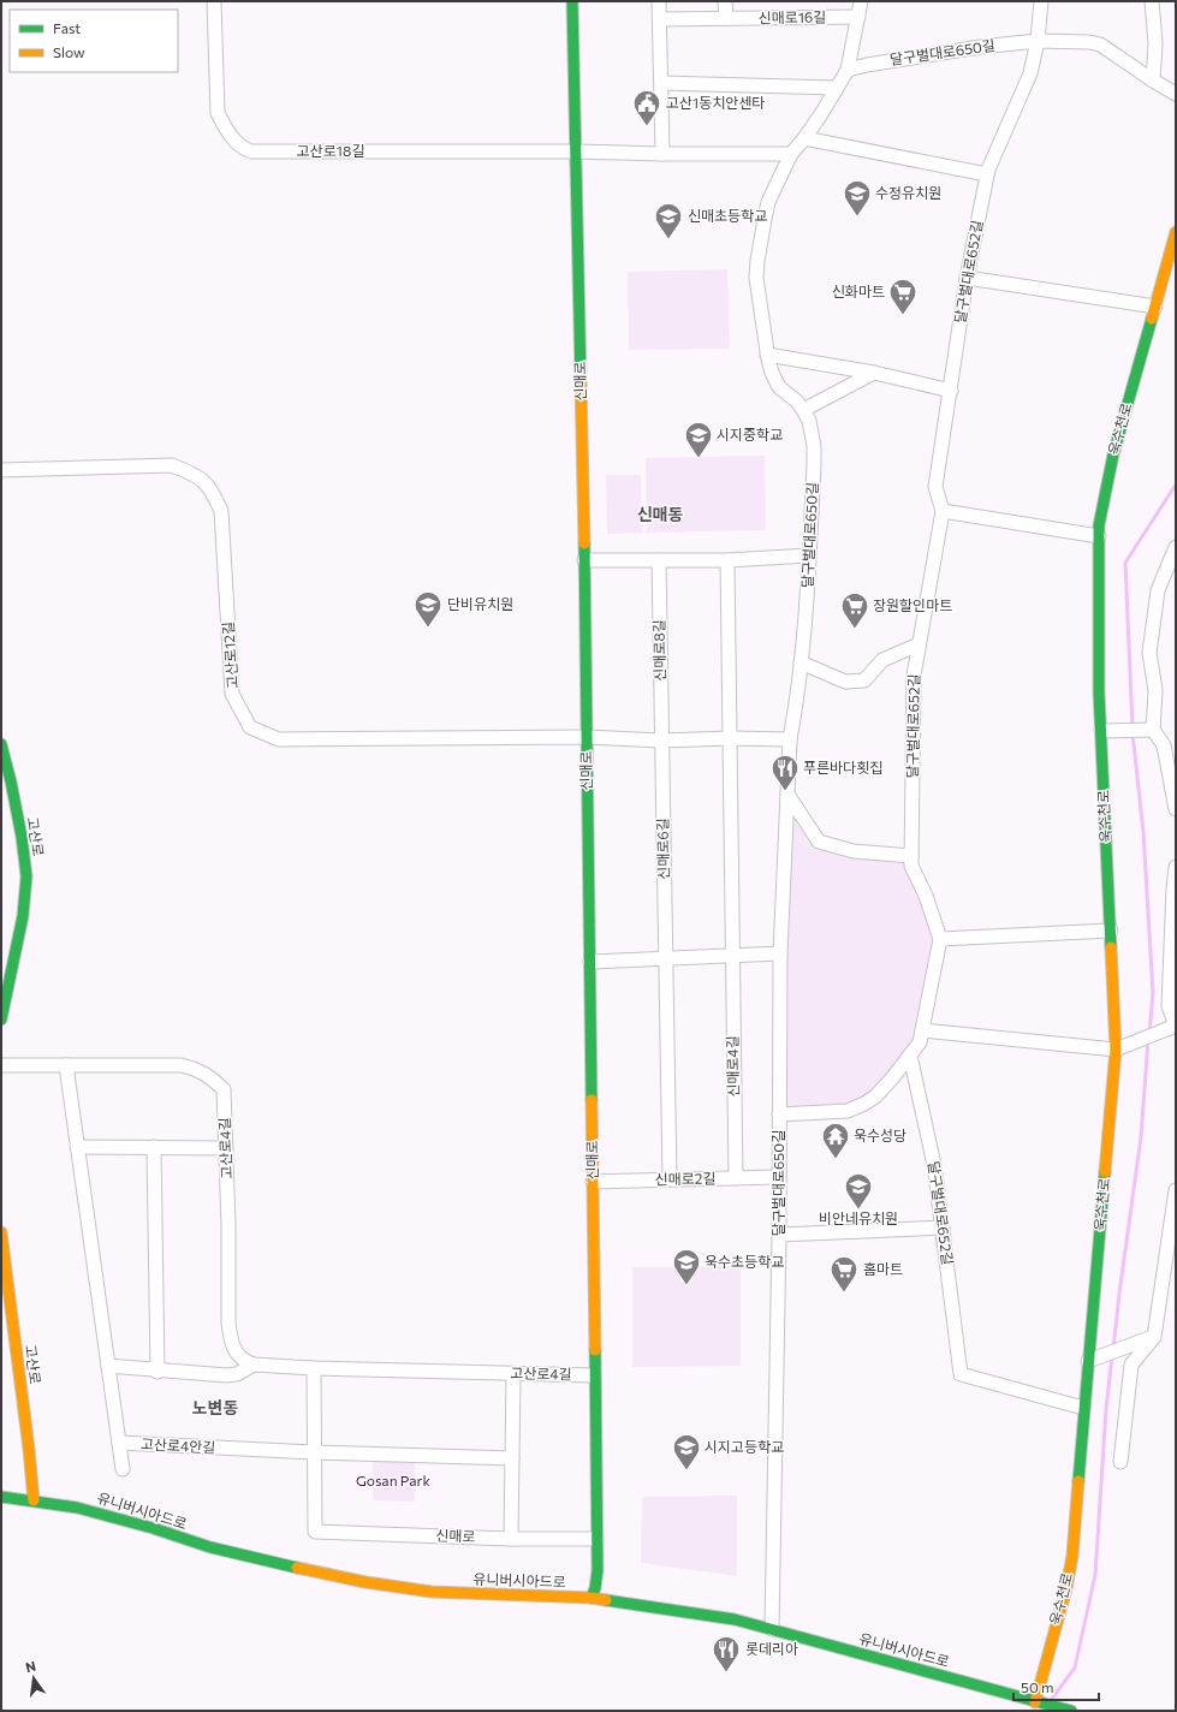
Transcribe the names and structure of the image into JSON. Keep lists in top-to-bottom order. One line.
{"streets":{"main road":["신매로","욱수천로","고산로","유니버시아드로"],"street":["신매로16길","달구벌대로650길","고산로18길","달구벌대로652길","신매로8길","고산로12길","신매로6길","신매로4길","고산로4길","신매로2길","고산로4안길"]},"crossings":[["신매로16길","달구벌대로650길"],["달구벌대로650길","달구벌대로652길"],["달구벌대로650길","신매로2길"],["달구벌대로650길","유니버시아드로"],["고산로18길","신매로"],["달구벌대로652길","욱수천로"],["신매로","고산로12길"],["신매로","고산로4길"],["신매로","신매로2길"],["신매로","고산로4안길"],["신매로","유니버시아드로"],["욱수천로","유니버시아드로"],["신매로8길","신매로6길"],["고산로","유니버시아드로"],["신매로4길","신매로2길"]],"districts":["신매동","노변동"],"parks":["Gosan Park"],"places":{"public building":["고산1동치안센타"],"school or university":["수정유치원","신매초등학교","시지중학교","단비유치원","비안네유치원","욱수초등학교","시지고등학교"],"supermarket":["신화마트","장원할인마트","홈마트"],"restaurant":["푸른바다횟집","롯데리아"],"temple":["욱수성당"]},"legend":["Fast","Slow"],"scale_bar":"50 m","north":"top"}
